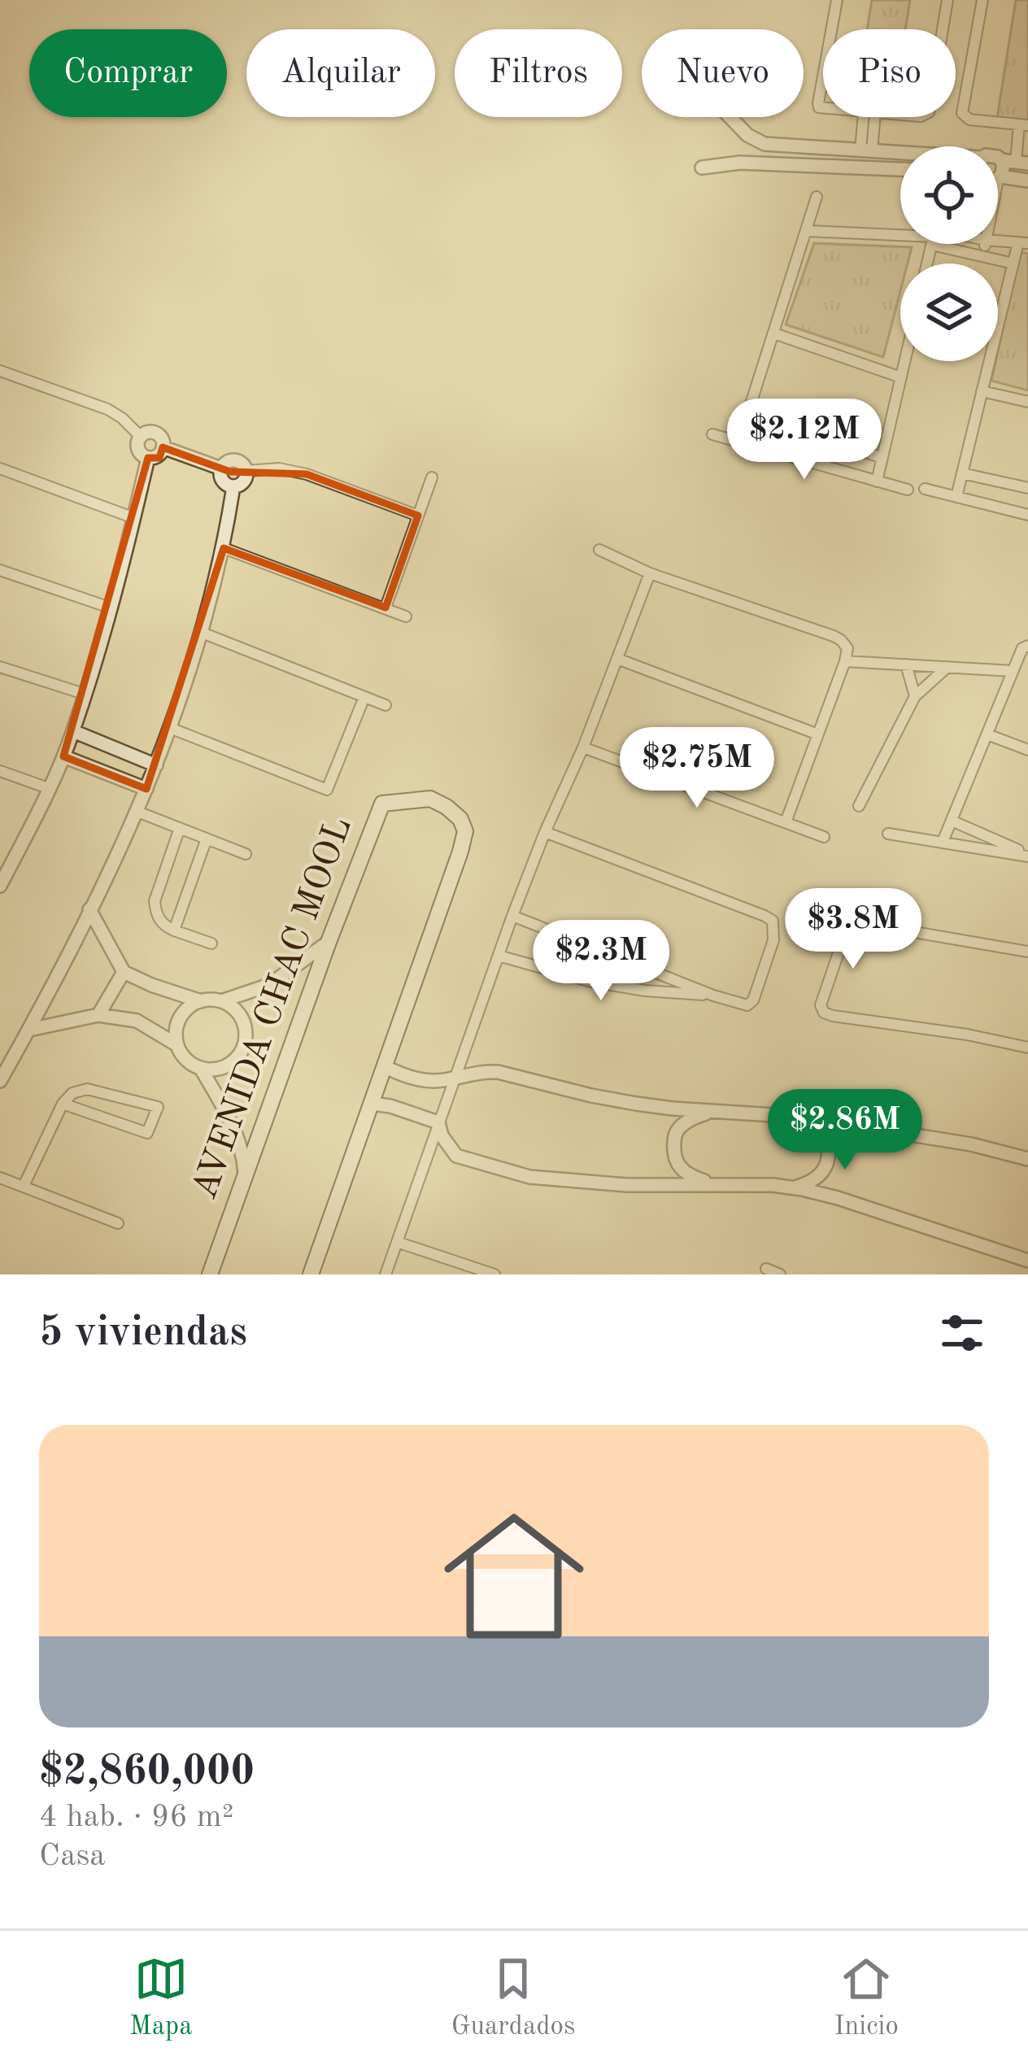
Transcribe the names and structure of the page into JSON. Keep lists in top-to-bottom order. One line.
{"streets":{"main road":["AVENIDA CHAC MOOL"]},"page":{"chip":["Comprar","Alquilar","Filtros","Nuevo","Piso"],"price":["$2.12M","$2.75M","$3.8M","$2.3M","$2.86M"],"heading":"5 viviendas","list":[{"name":"$2,860,000","note":"4 hab. · 96 m² · Casa"}],"tabs":["Mapa","Guardados","Inicio"]}}
